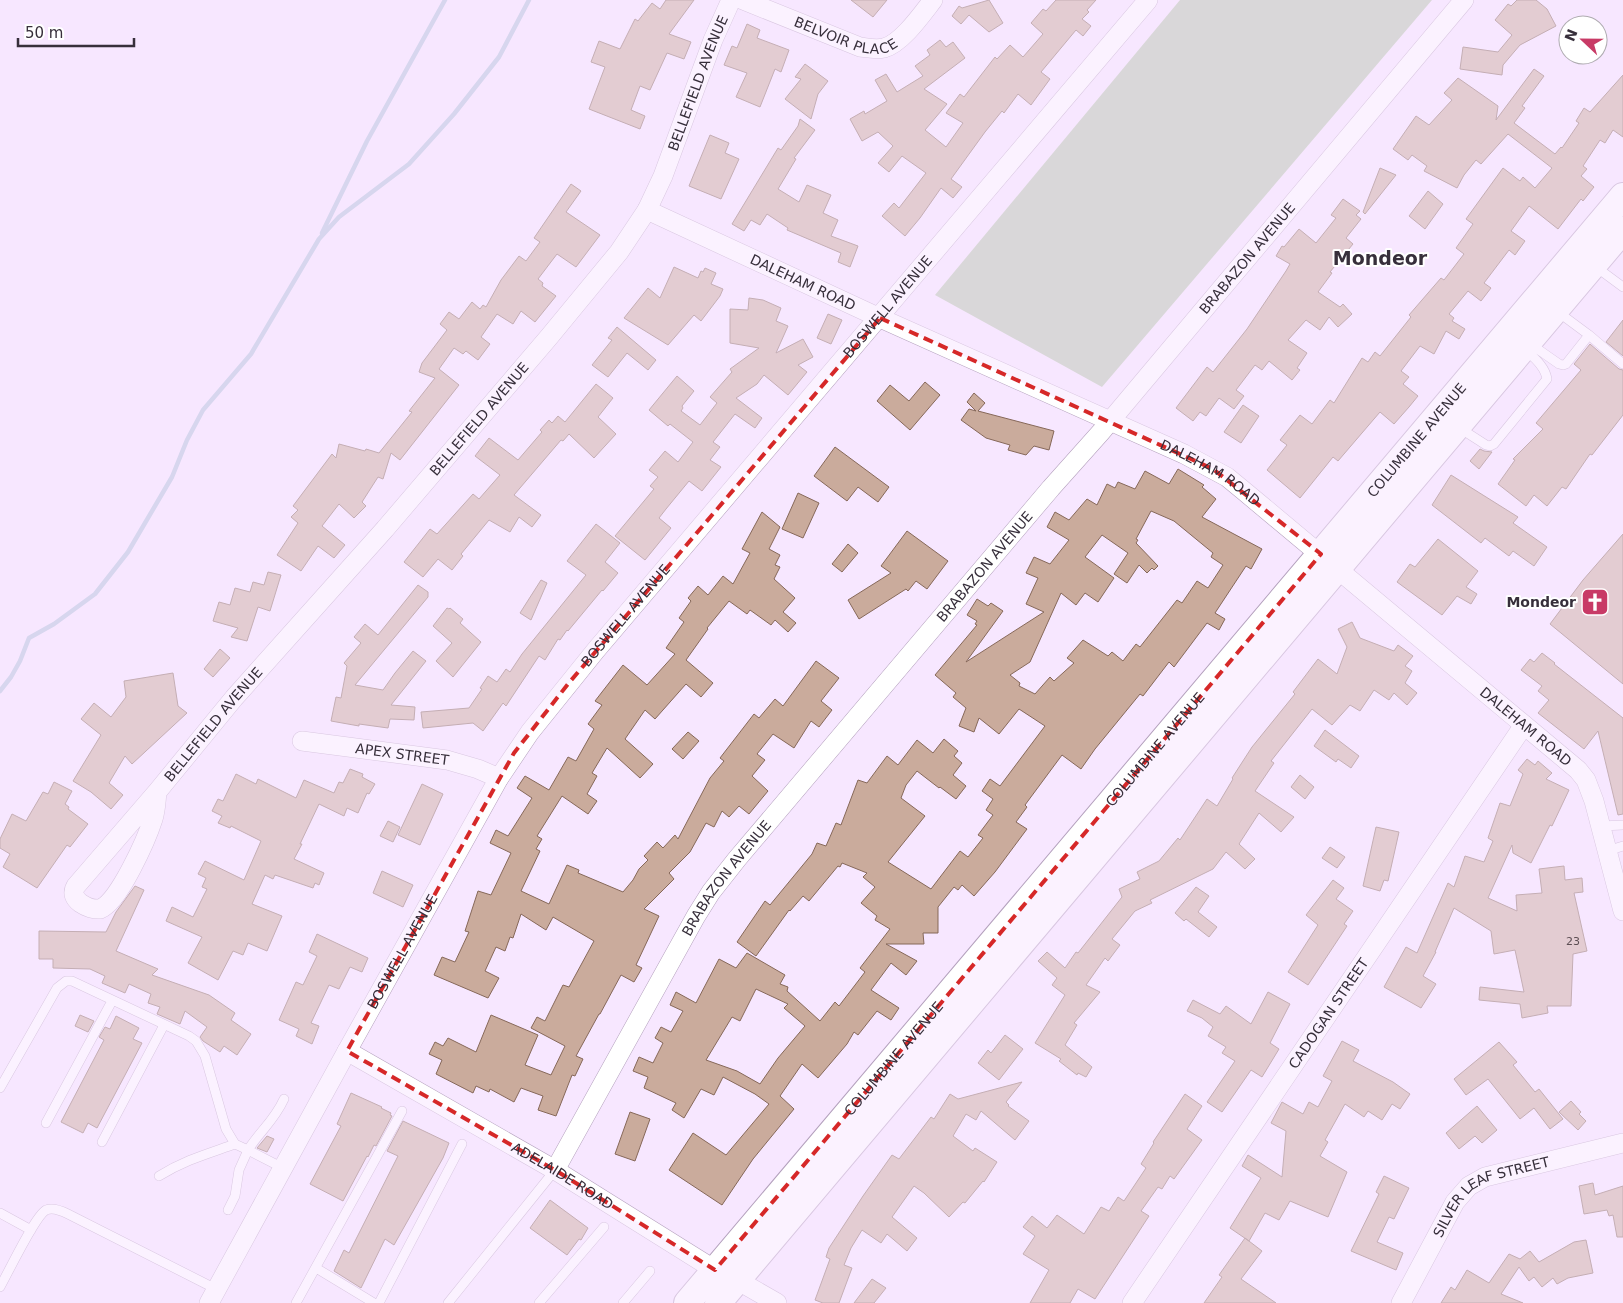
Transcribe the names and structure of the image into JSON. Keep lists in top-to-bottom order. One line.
{"streets":{"main road":["COLUMBINE AVENUE"],"street":["BELVOIR PLACE","BELLEFIELD AVENUE","BRABAZON AVENUE","DALEHAM ROAD","BOSWELL AVENUE","APEX STREET","CADOGAN STREET","ADELAIDE ROAD","SILVER LEAF STREET"]},"crossings":[["BELLEFIELD AVENUE","DALEHAM ROAD"],["BRABAZON AVENUE","DALEHAM ROAD"],["BRABAZON AVENUE","ADELAIDE ROAD"],["DALEHAM ROAD","BOSWELL AVENUE"],["DALEHAM ROAD","COLUMBINE AVENUE"],["DALEHAM ROAD","CADOGAN STREET"],["BOSWELL AVENUE","APEX STREET"],["BOSWELL AVENUE","ADELAIDE ROAD"],["COLUMBINE AVENUE","ADELAIDE ROAD"]],"districts":["Mondeor"],"places":{"church":["Mondeor"]},"house_numbers":["23"],"scale_bar":"50 m","north":"left"}
